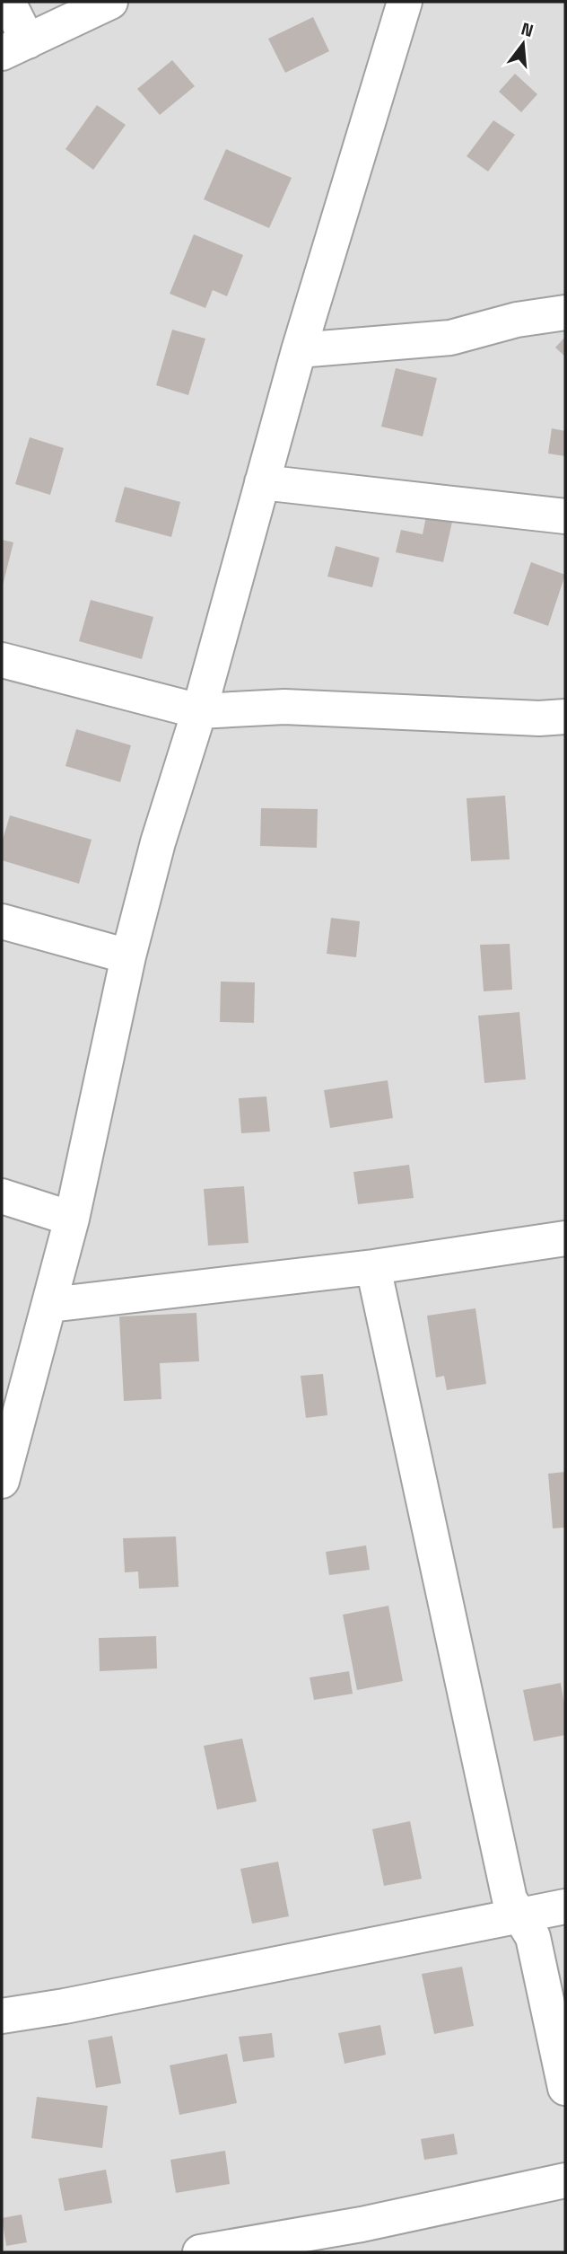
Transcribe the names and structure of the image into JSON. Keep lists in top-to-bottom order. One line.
{"north":"top"}
